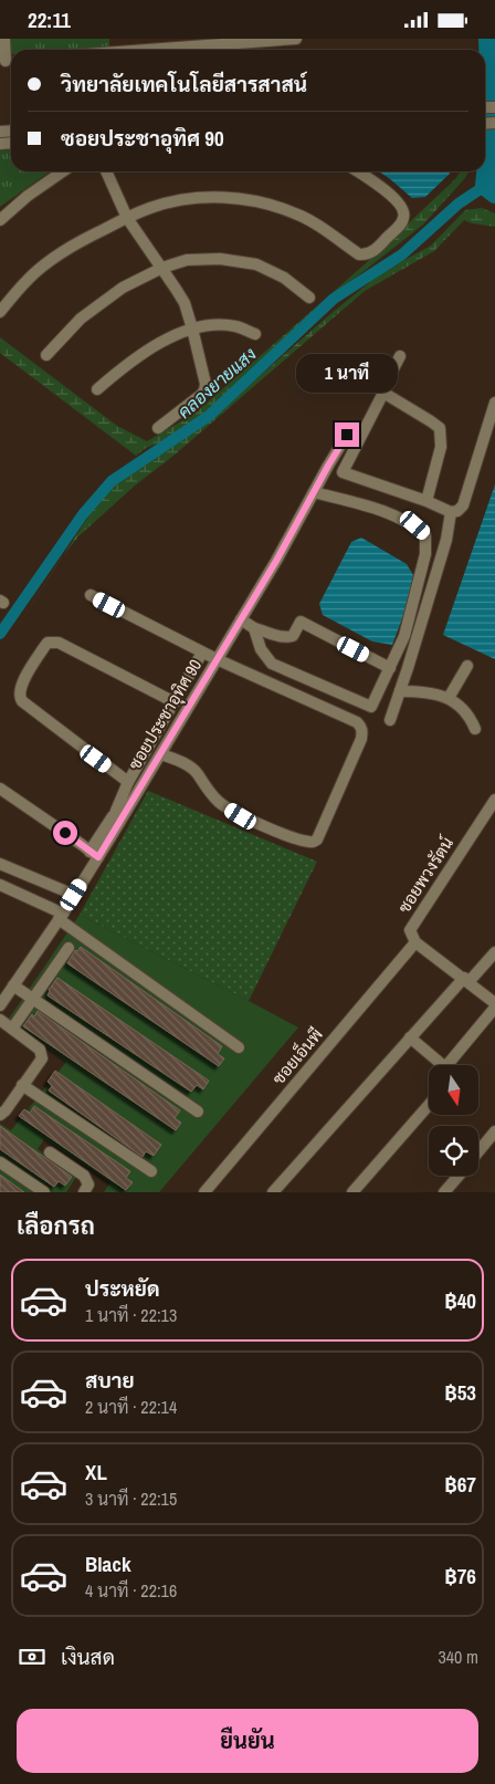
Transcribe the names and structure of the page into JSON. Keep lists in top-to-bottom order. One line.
{"streets":{"street":["ซอยประชาอุทิศ 90","ซอยพวงรัตน์","ซอยเอ็นพี"]},"crossings":[["ซอยพวงรัตน์","ซอยเอ็นพี"]],"water":["คลองยายแสง"],"north":"bottom","page":{"status":"22:11","banner":["วิทยาลัยเทคโนโลยีสารสาสน์","ซอยประชาอุทิศ 90"],"bubble":"1 นาที","heading":"เลือกรถ","list":[{"name":"ประหยัด","note":"1 นาที · 22:13","value":"฿40"},{"name":"สบาย","note":"2 นาที · 22:14","value":"฿53"},{"name":"XL","note":"3 นาที · 22:15","value":"฿67"},{"name":"Black","note":"4 นาที · 22:16","value":"฿76"}],"pay":["เงินสด","340 m"],"buttons":"ยืนยัน"}}
